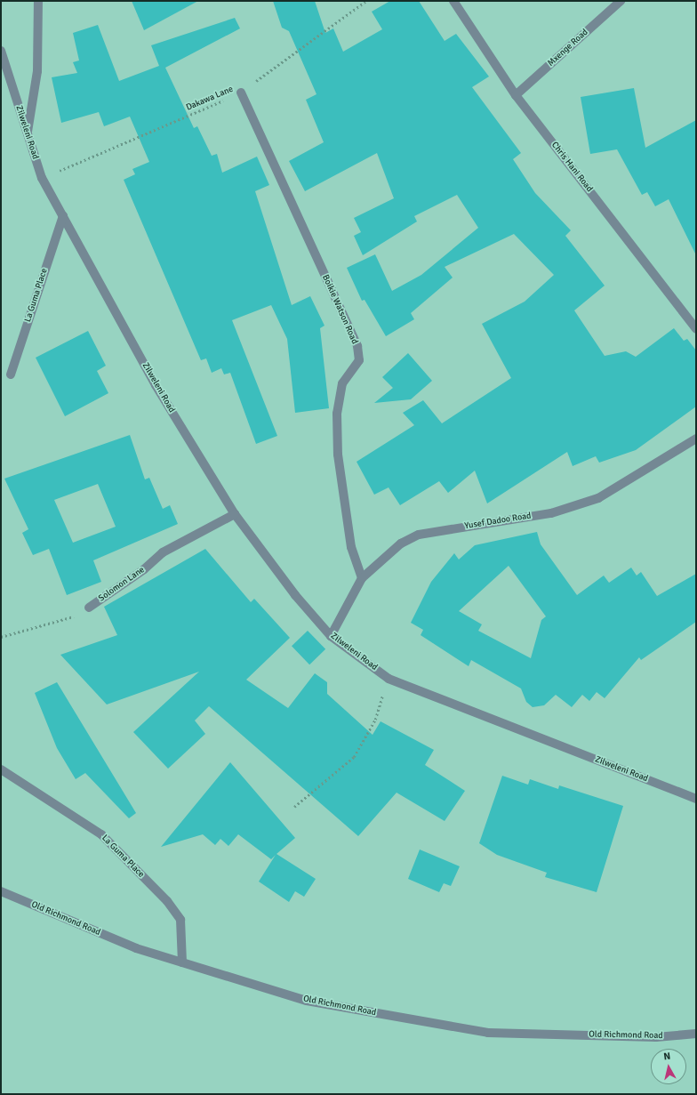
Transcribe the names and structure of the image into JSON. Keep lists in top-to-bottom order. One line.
{"streets":{"street":["Mxenge Road","Zilweleni Road","Chris Hani Road","La Guma Place","Boikie Watson Road","Yusef Dadoo Road","Solomon Lane","Old Richmond Road"],"path":["Dakawa Lane"]},"crossings":[["Mxenge Road","Chris Hani Road"],["Dakawa Lane","Zilweleni Road"],["Dakawa Lane","Boikie Watson Road"],["Zilweleni Road","La Guma Place"],["Zilweleni Road","Yusef Dadoo Road"],["Zilweleni Road","Solomon Lane"],["La Guma Place","Old Richmond Road"],["Boikie Watson Road","Yusef Dadoo Road"]],"north":"top"}
